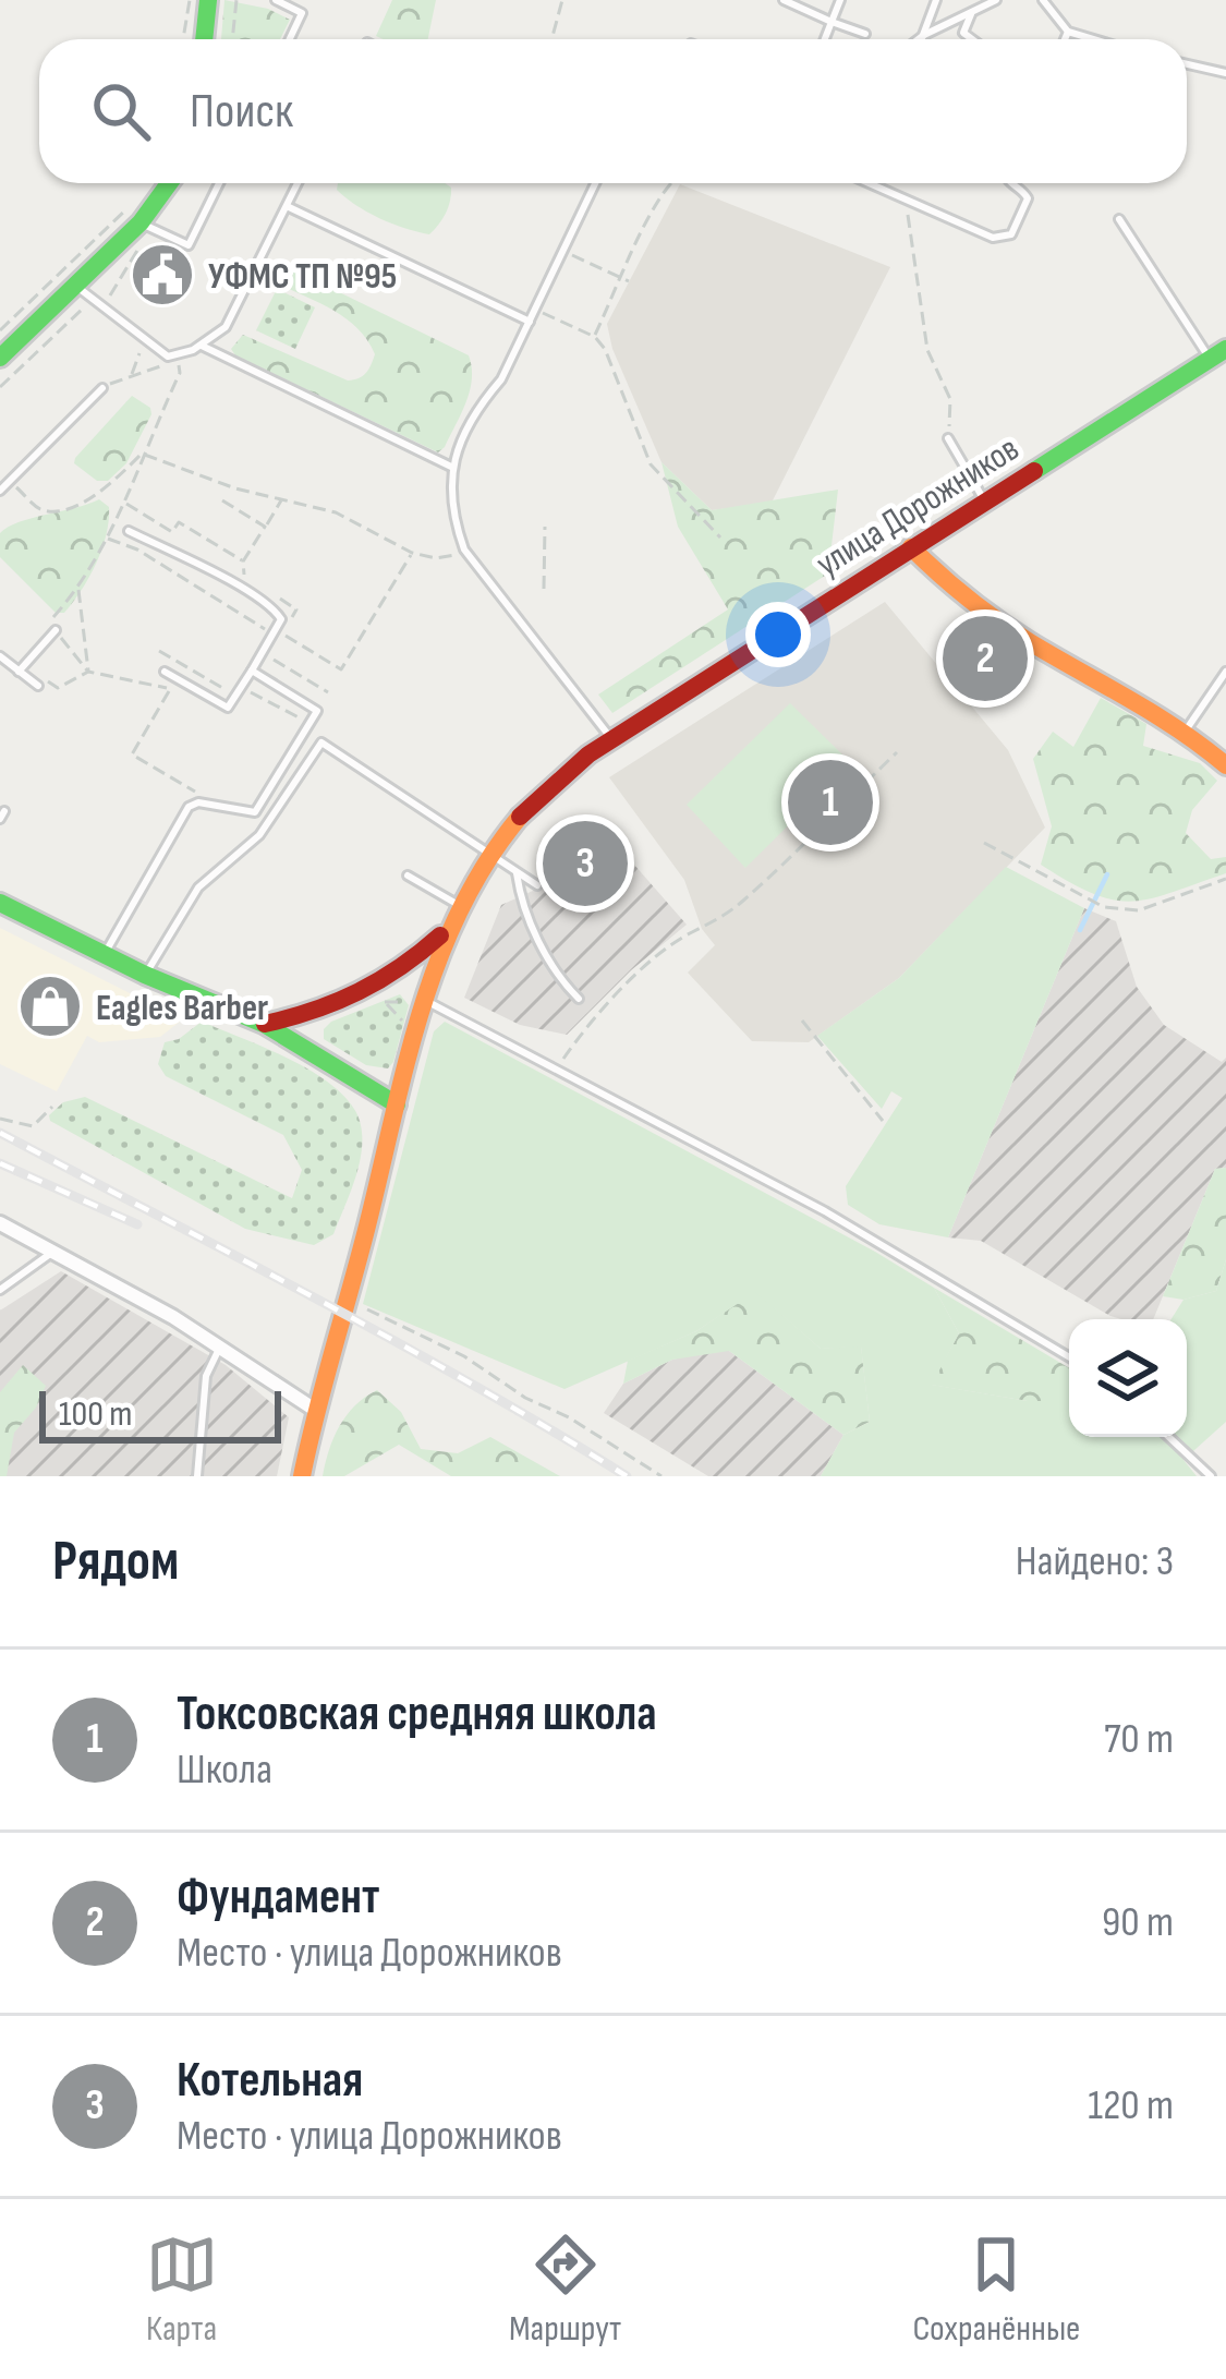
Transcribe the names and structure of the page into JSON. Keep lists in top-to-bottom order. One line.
{"streets":{"main road":["улица Дорожников"]},"places":{"public building":["УФМС ТП №95"],"shop":["Eagles Barber"]},"scale_bar":"100 m","page":{"search":"Поиск","pins":["2","1","3"],"scale":"100 m","heading":["Рядом","Найдено: 3"],"list":[{"mark":"1","name":"Токсовская средняя школа","note":"Школа","value":"70 m"},{"mark":"2","name":"Фундамент","note":"Место · улица Дорожников","value":"90 m"},{"mark":"3","name":"Котельная","note":"Место · улица Дорожников","value":"120 m"}],"nav":["Карта","Маршрут","Сохранённые"]}}
